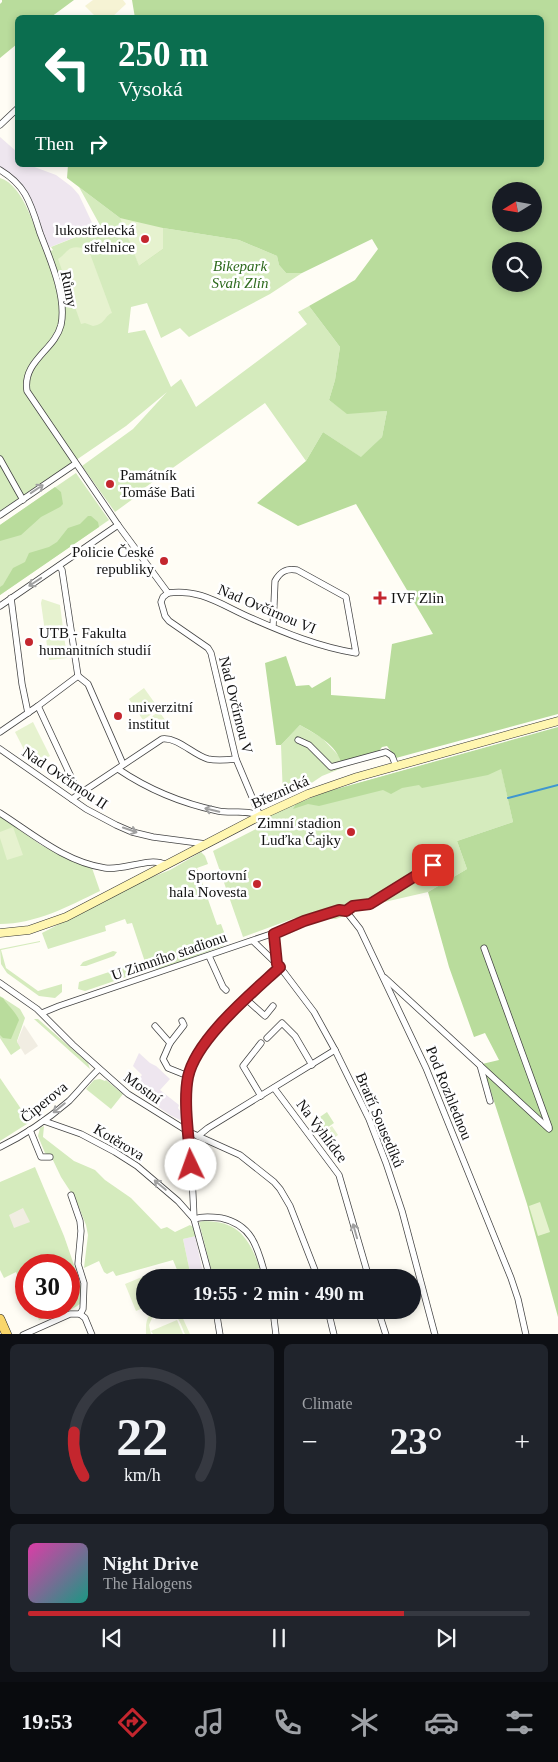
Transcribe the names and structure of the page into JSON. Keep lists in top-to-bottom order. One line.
{"streets":{"main road":["Březnická"],"street":["Růmy","Nad Ovčírnou VI","Nad Ovčírnou V","Nad Ovčírnou II","U Zimního stadionu","Mostní","Pod Rozhlednou","Čiperova","Bratří Sousedíků","Na Vyhlídce","Kotěrova"]},"crossings":[["Růmy","Nad Ovčírnou VI"],["Růmy","Nad Ovčírnou V"],["Nad Ovčírnou VI","Nad Ovčírnou V"],["Nad Ovčírnou V","Březnická"],["Nad Ovčírnou II","Březnická"],["U Zimního stadionu","Mostní"],["U Zimního stadionu","Pod Rozhlednou"],["U Zimního stadionu","Bratří Sousedíků"],["Mostní","Čiperova"],["Čiperova","Kotěrova"]],"one_way":["Čiperova","Na Vyhlídce","Kotěrova"],"parks":["Bikepark Svah Zlín"],"places":{"other":["lukostřelecká střelnice","Památník Tomáše Bati","Policie České republiky","UTB - Fakulta humanitních studií","univerzitní institut","Zimní stadion Luďka Čajky","Sportovní hala Novesta"],"health":["IVF Zlin"]},"north":"left","page":{"turn":["250 m","Vysoká"],"then":"Then","limit":"30","trip":"19:55 · 2 min · 490 m","tile":"Climate","heat":["−","23°","+"],"song":["Night Drive","The Halogens"],"tabs":"19:53","gauge":["22","km/h"]}}
